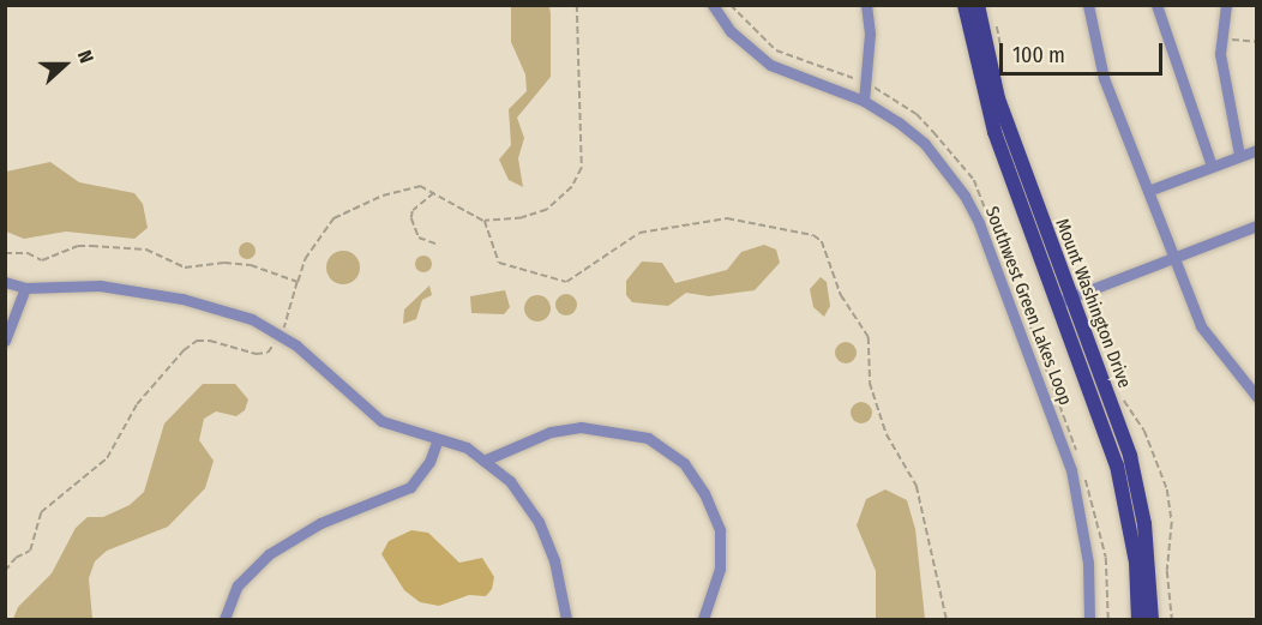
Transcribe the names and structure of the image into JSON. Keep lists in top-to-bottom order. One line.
{"streets":{"main road":["Mount Washington Drive"],"street":["Southwest Green Lakes Loop"]},"scale_bar":"100 m","north":"right"}
